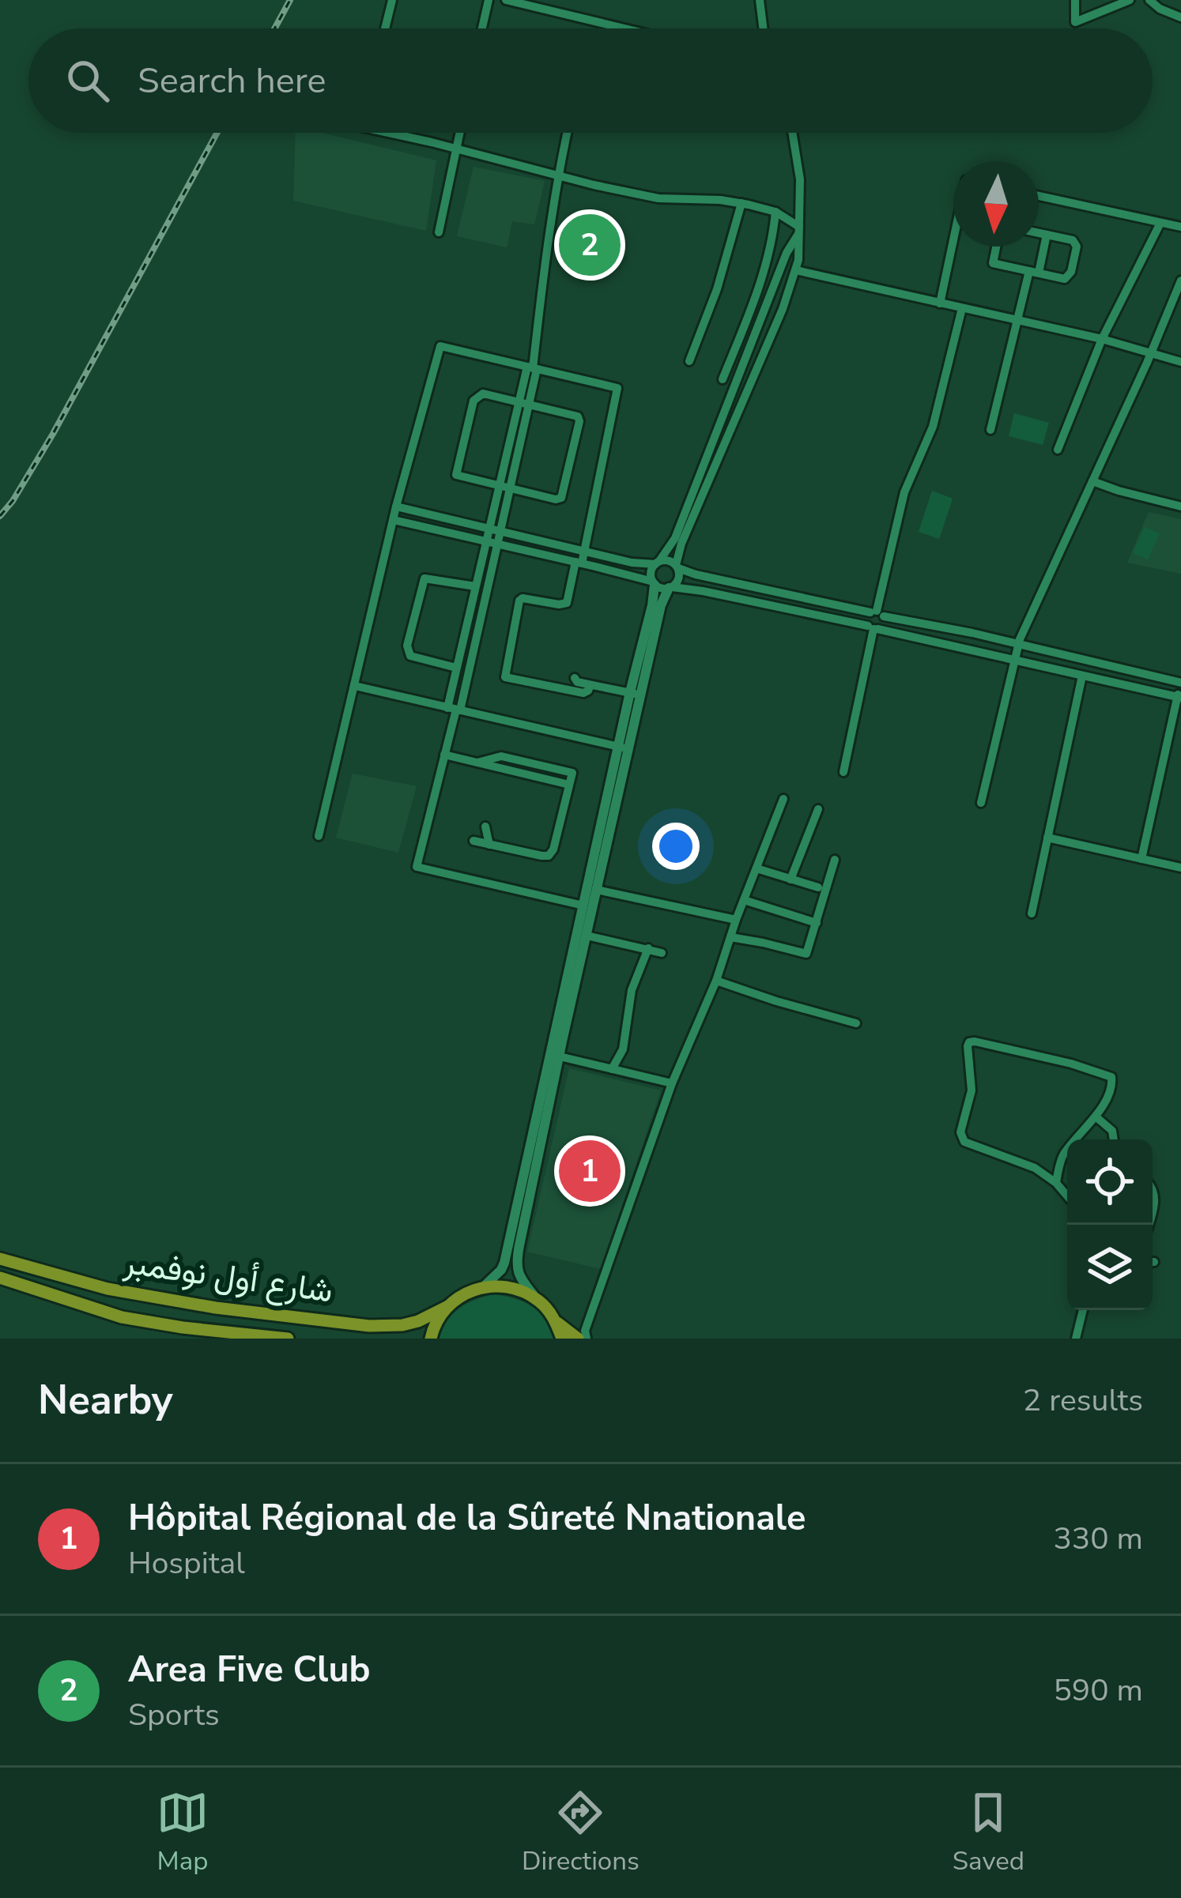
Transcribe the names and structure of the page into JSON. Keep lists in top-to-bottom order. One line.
{"streets":{"main road":["شارع أول نوفمبر"]},"north":"bottom","page":{"search":"Search here","pins":["2","1"],"heading":["Nearby","2 results"],"list":[{"mark":"1","name":"Hôpital Régional de la Sûreté Nnationale","note":"Hospital","value":"330 m"},{"mark":"2","name":"Area Five Club","note":"Sports","value":"590 m"}],"nav":["Map","Directions","Saved"]}}
